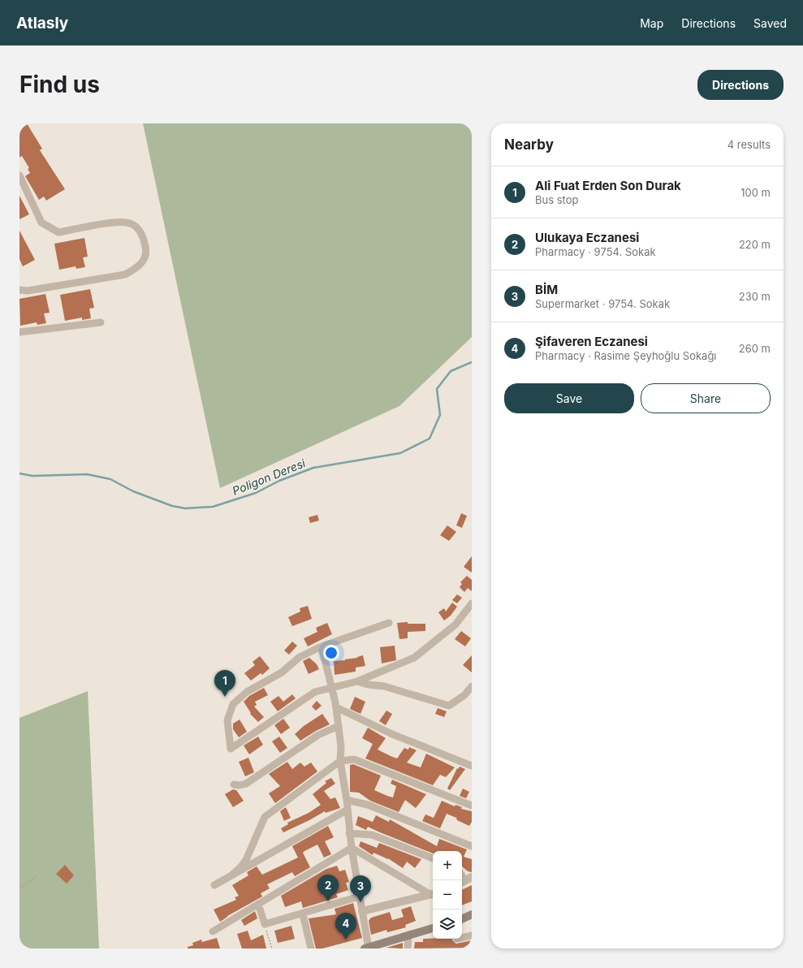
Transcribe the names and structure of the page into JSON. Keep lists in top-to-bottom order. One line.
{"water":["Poligon Deresi"],"page":{"header":"Atlasly","nav":["Map","Directions","Saved"],"buttons":["Directions",["Save","Share"]],"title":"Find us","heading":["Nearby","4 results"],"list":[{"mark":"1","name":"Ali Fuat Erden Son Durak","note":"Bus stop","value":"100 m"},{"mark":"2","name":"Ulukaya Eczanesi","note":"Pharmacy · 9754. Sokak","value":"220 m"},{"mark":"3","name":"BİM","note":"Supermarket · 9754. Sokak","value":"230 m"},{"mark":"4","name":"Şifaveren Eczanesi","note":"Pharmacy · Rasime Şeyhoğlu Sokağı","value":"260 m"}],"pins":["1","2","3","4"],"map_buttons":["+","−"]}}
